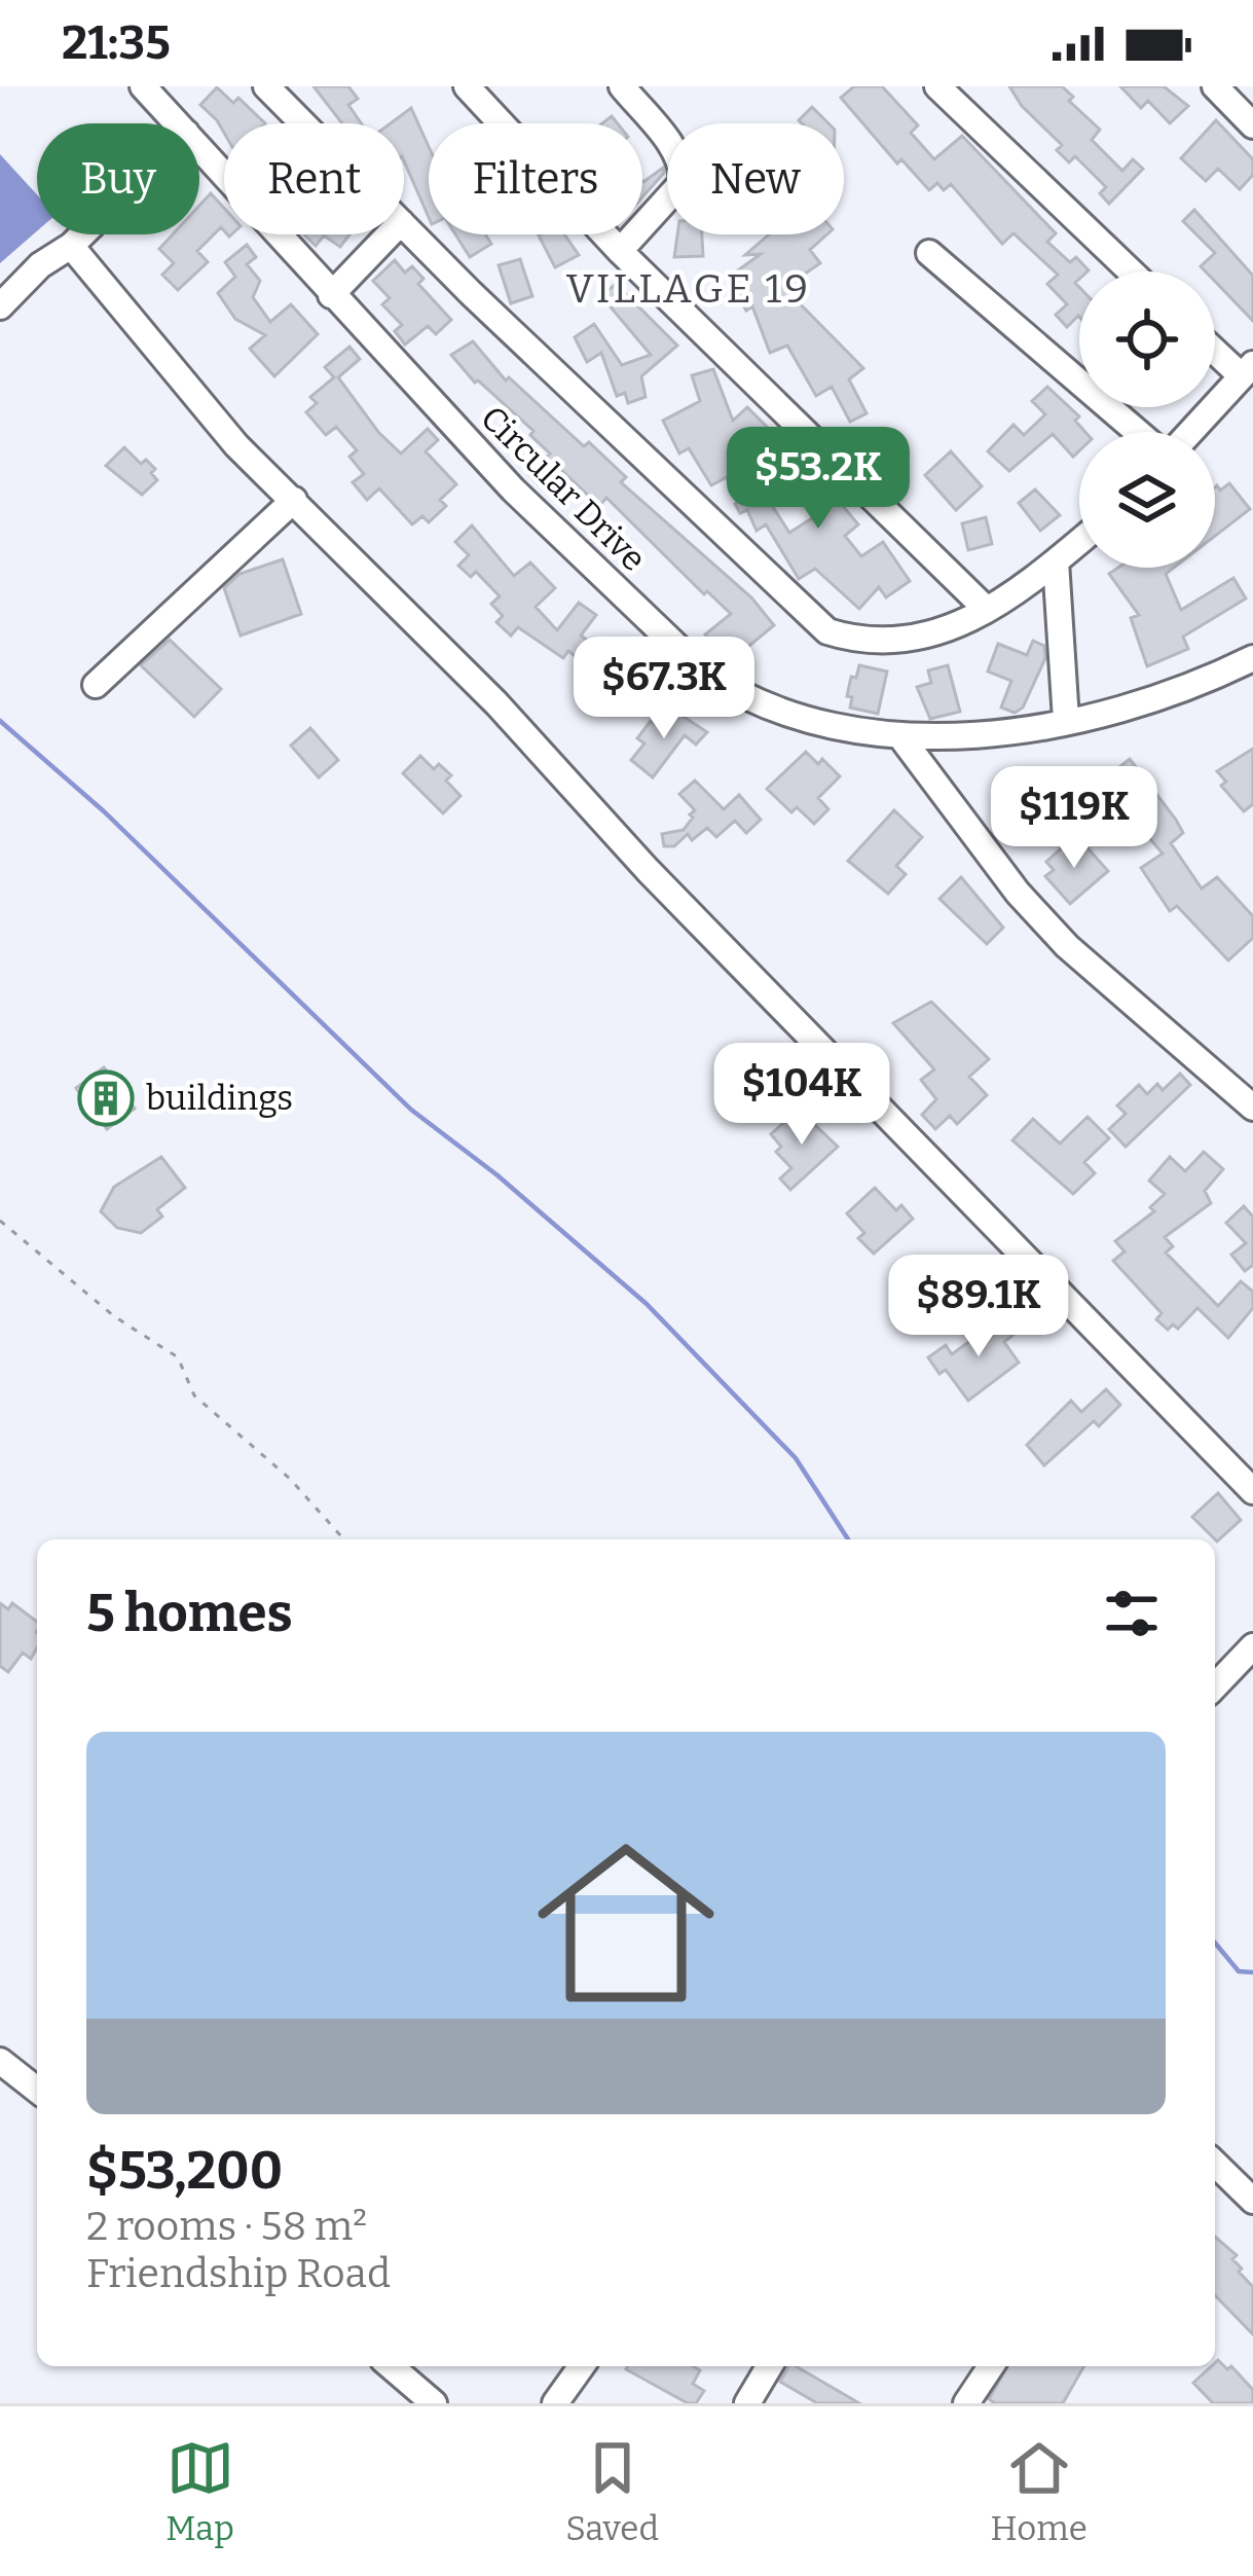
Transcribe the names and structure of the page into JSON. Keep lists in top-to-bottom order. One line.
{"streets":{"street":["Circular Drive"]},"districts":["VILLAGE 19"],"places":{"building":["buildings"]},"page":{"status":"21:35","chip":["Buy","Rent","Filters","New"],"price":["$53.2K","$67.3K","$119K","$104K","$89.1K"],"heading":"5 homes","list":[{"name":"$53,200","note":"2 rooms · 58 m² · Friendship Road"}],"tabs":["Map","Saved","Home"]}}
